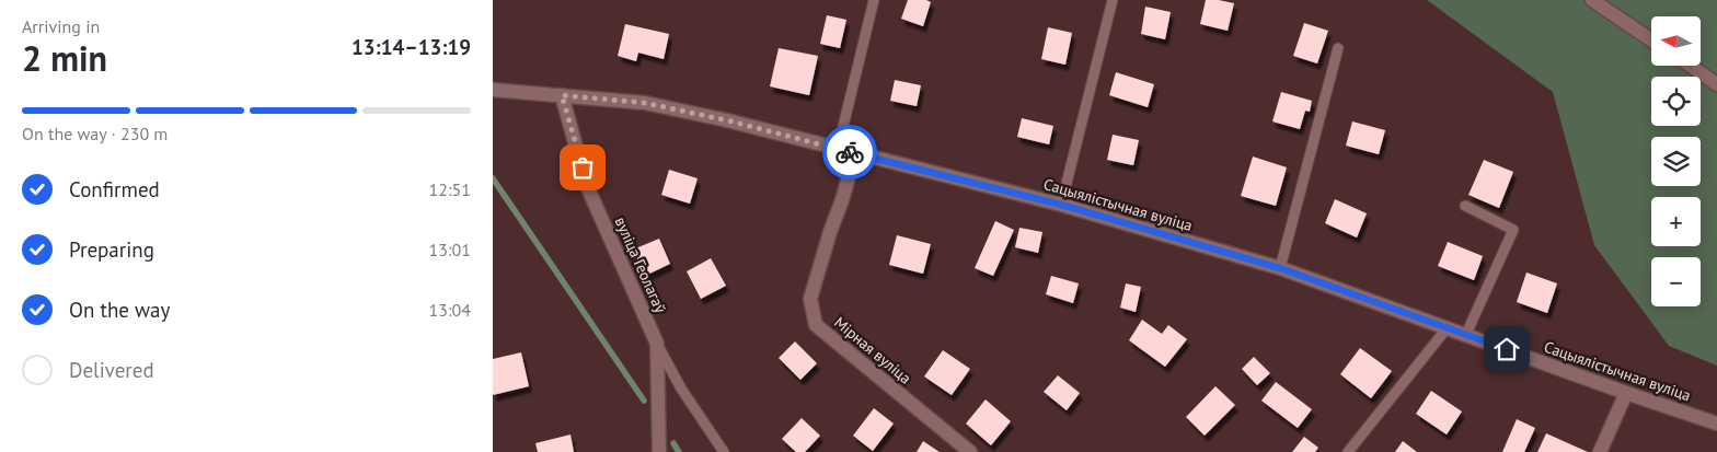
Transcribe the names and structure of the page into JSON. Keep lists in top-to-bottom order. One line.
{"streets":{"main road":["Сацыялістычная вуліца","вуліца Геолагаў","Мірная вуліца"]},"crossings":[["Сацыялістычная вуліца","вуліца Геолагаў"],["Сацыялістычная вуліца","Мірная вуліца"]],"north":"left","page":{"heading":["2 min","Arriving in","13:14–13:19"],"map_buttons":["+","−"],"bar":"On the way · 230 m","list":[["Confirmed","12:51"],["Preparing","13:01"],["On the way","13:04"],"Delivered"]}}
